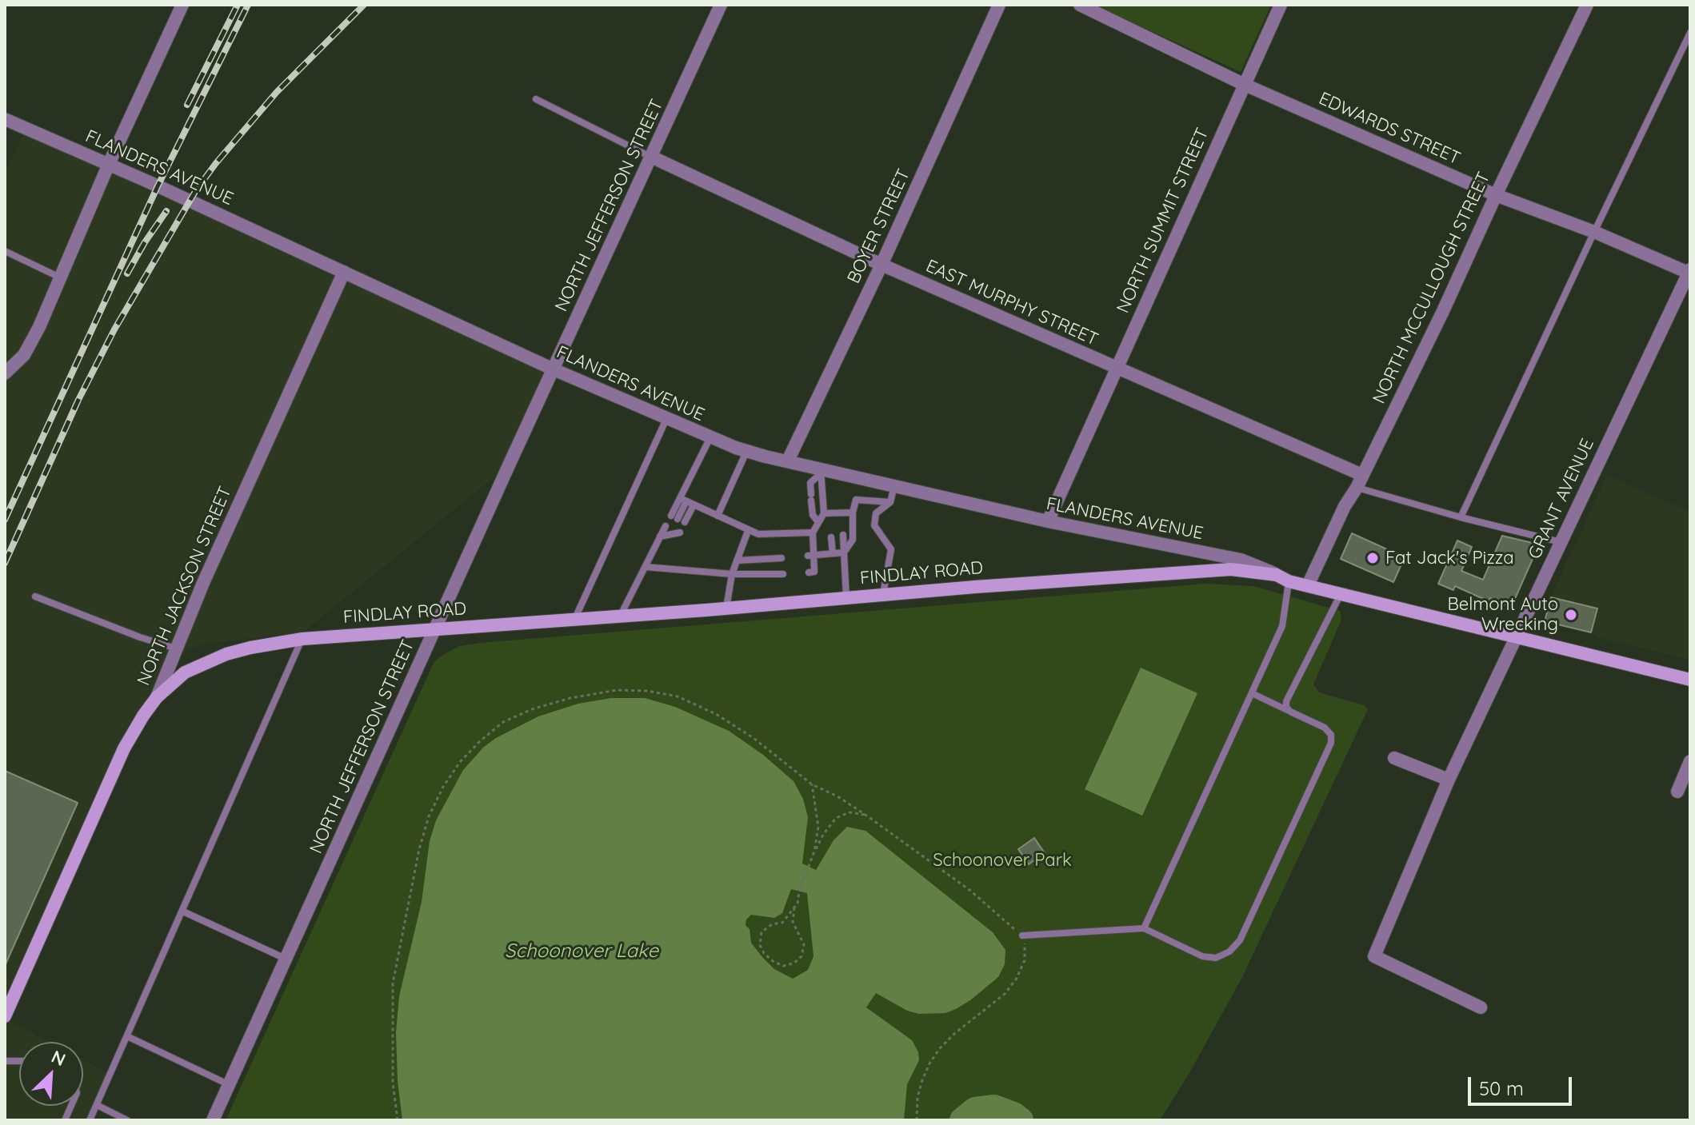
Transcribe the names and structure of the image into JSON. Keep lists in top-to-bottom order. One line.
{"streets":{"main road":["FINDLAY ROAD","NORTH JACKSON STREET"],"street":["EDWARDS STREET","FLANDERS AVENUE","NORTH JEFFERSON STREET","NORTH SUMMIT STREET","BOYER STREET","NORTH MCCULLOUGH STREET","EAST MURPHY STREET","GRANT AVENUE"]},"crossings":[["EDWARDS STREET","NORTH SUMMIT STREET"],["EDWARDS STREET","NORTH MCCULLOUGH STREET"],["EDWARDS STREET","GRANT AVENUE"],["FLANDERS AVENUE","NORTH JEFFERSON STREET"],["FLANDERS AVENUE","NORTH SUMMIT STREET"],["FLANDERS AVENUE","BOYER STREET"],["FLANDERS AVENUE","FINDLAY ROAD"],["FLANDERS AVENUE","NORTH JACKSON STREET"],["NORTH JEFFERSON STREET","EAST MURPHY STREET"],["NORTH JEFFERSON STREET","FINDLAY ROAD"],["NORTH SUMMIT STREET","EAST MURPHY STREET"],["BOYER STREET","EAST MURPHY STREET"],["NORTH MCCULLOUGH STREET","EAST MURPHY STREET"],["NORTH MCCULLOUGH STREET","FINDLAY ROAD"],["GRANT AVENUE","FINDLAY ROAD"],["FINDLAY ROAD","NORTH JACKSON STREET"]],"water":["Schoonover Lake"],"parks":["Schoonover Park"],"places":["Fat Jack's Pizza","Belmont Auto Wrecking"],"scale_bar":"50 m","north":"top right"}
